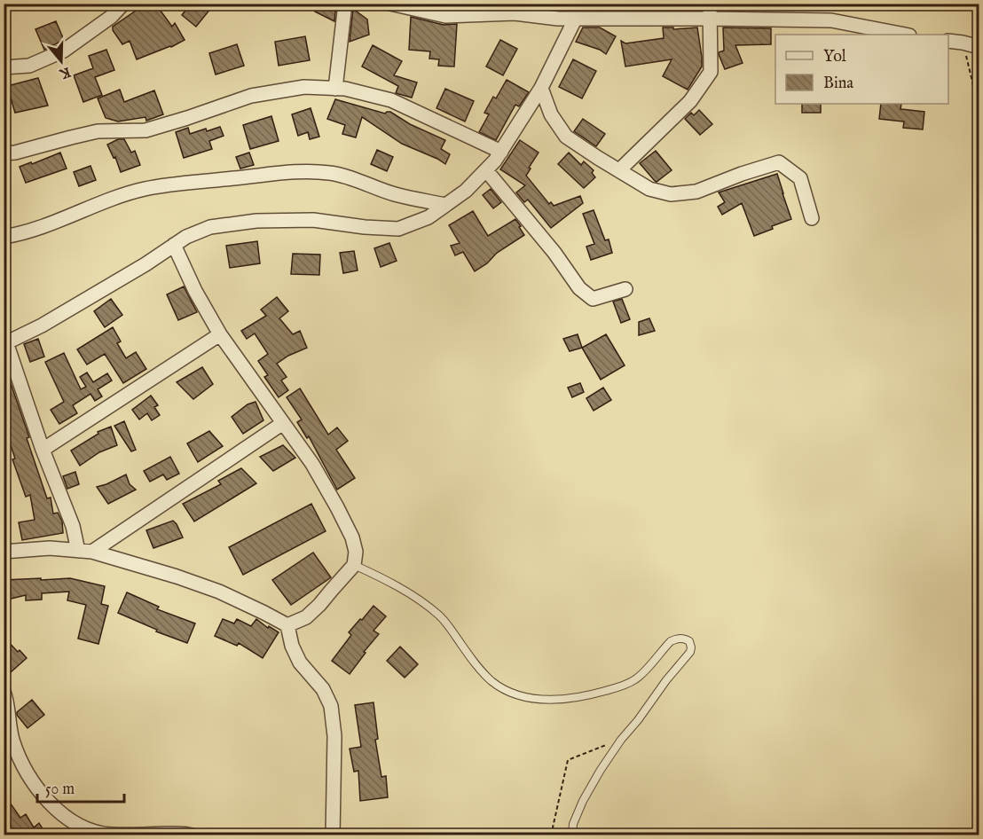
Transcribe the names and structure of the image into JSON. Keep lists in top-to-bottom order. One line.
{"legend":["Yol","Bina"],"scale_bar":"50 m","north":"bottom"}
